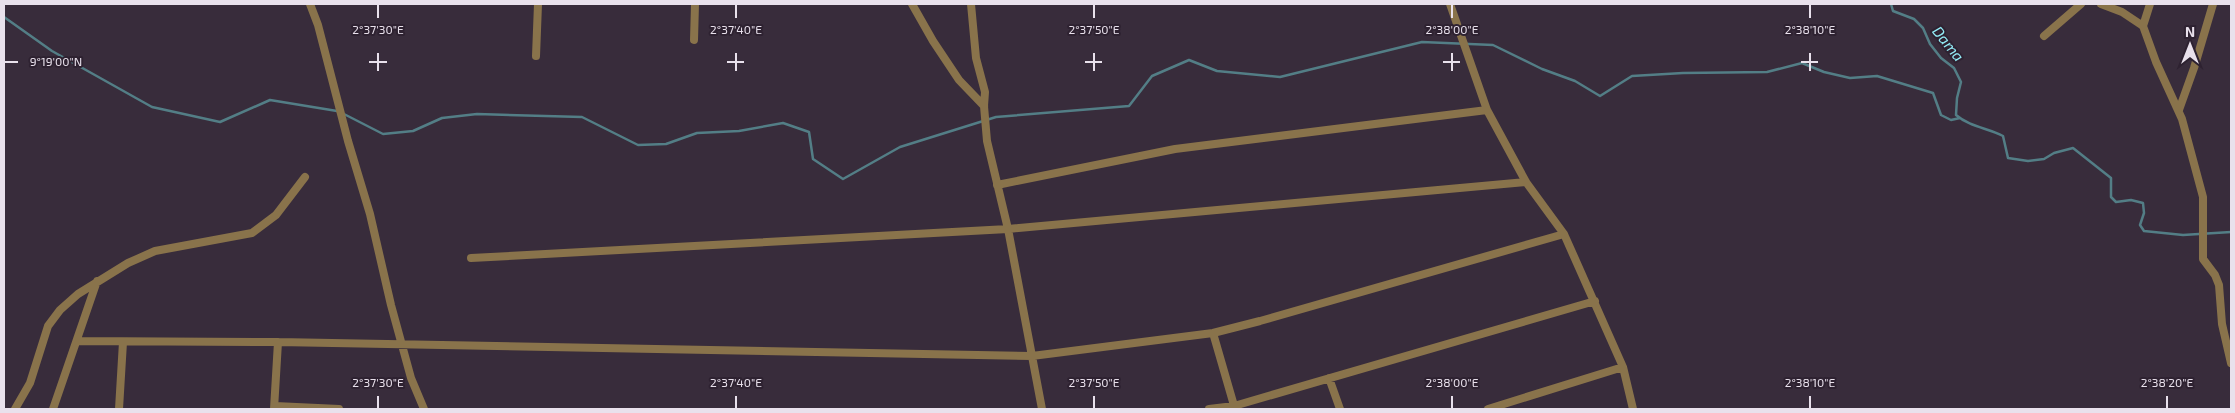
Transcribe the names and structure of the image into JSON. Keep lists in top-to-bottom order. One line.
{"water":["Dama"],"north":"top","coordinates":["2°37'30\"E","2°37'40\"E","2°37'50\"E","2°38'00\"E","2°38'10\"E","9°19'00\"N","2°38'20\"E"]}
